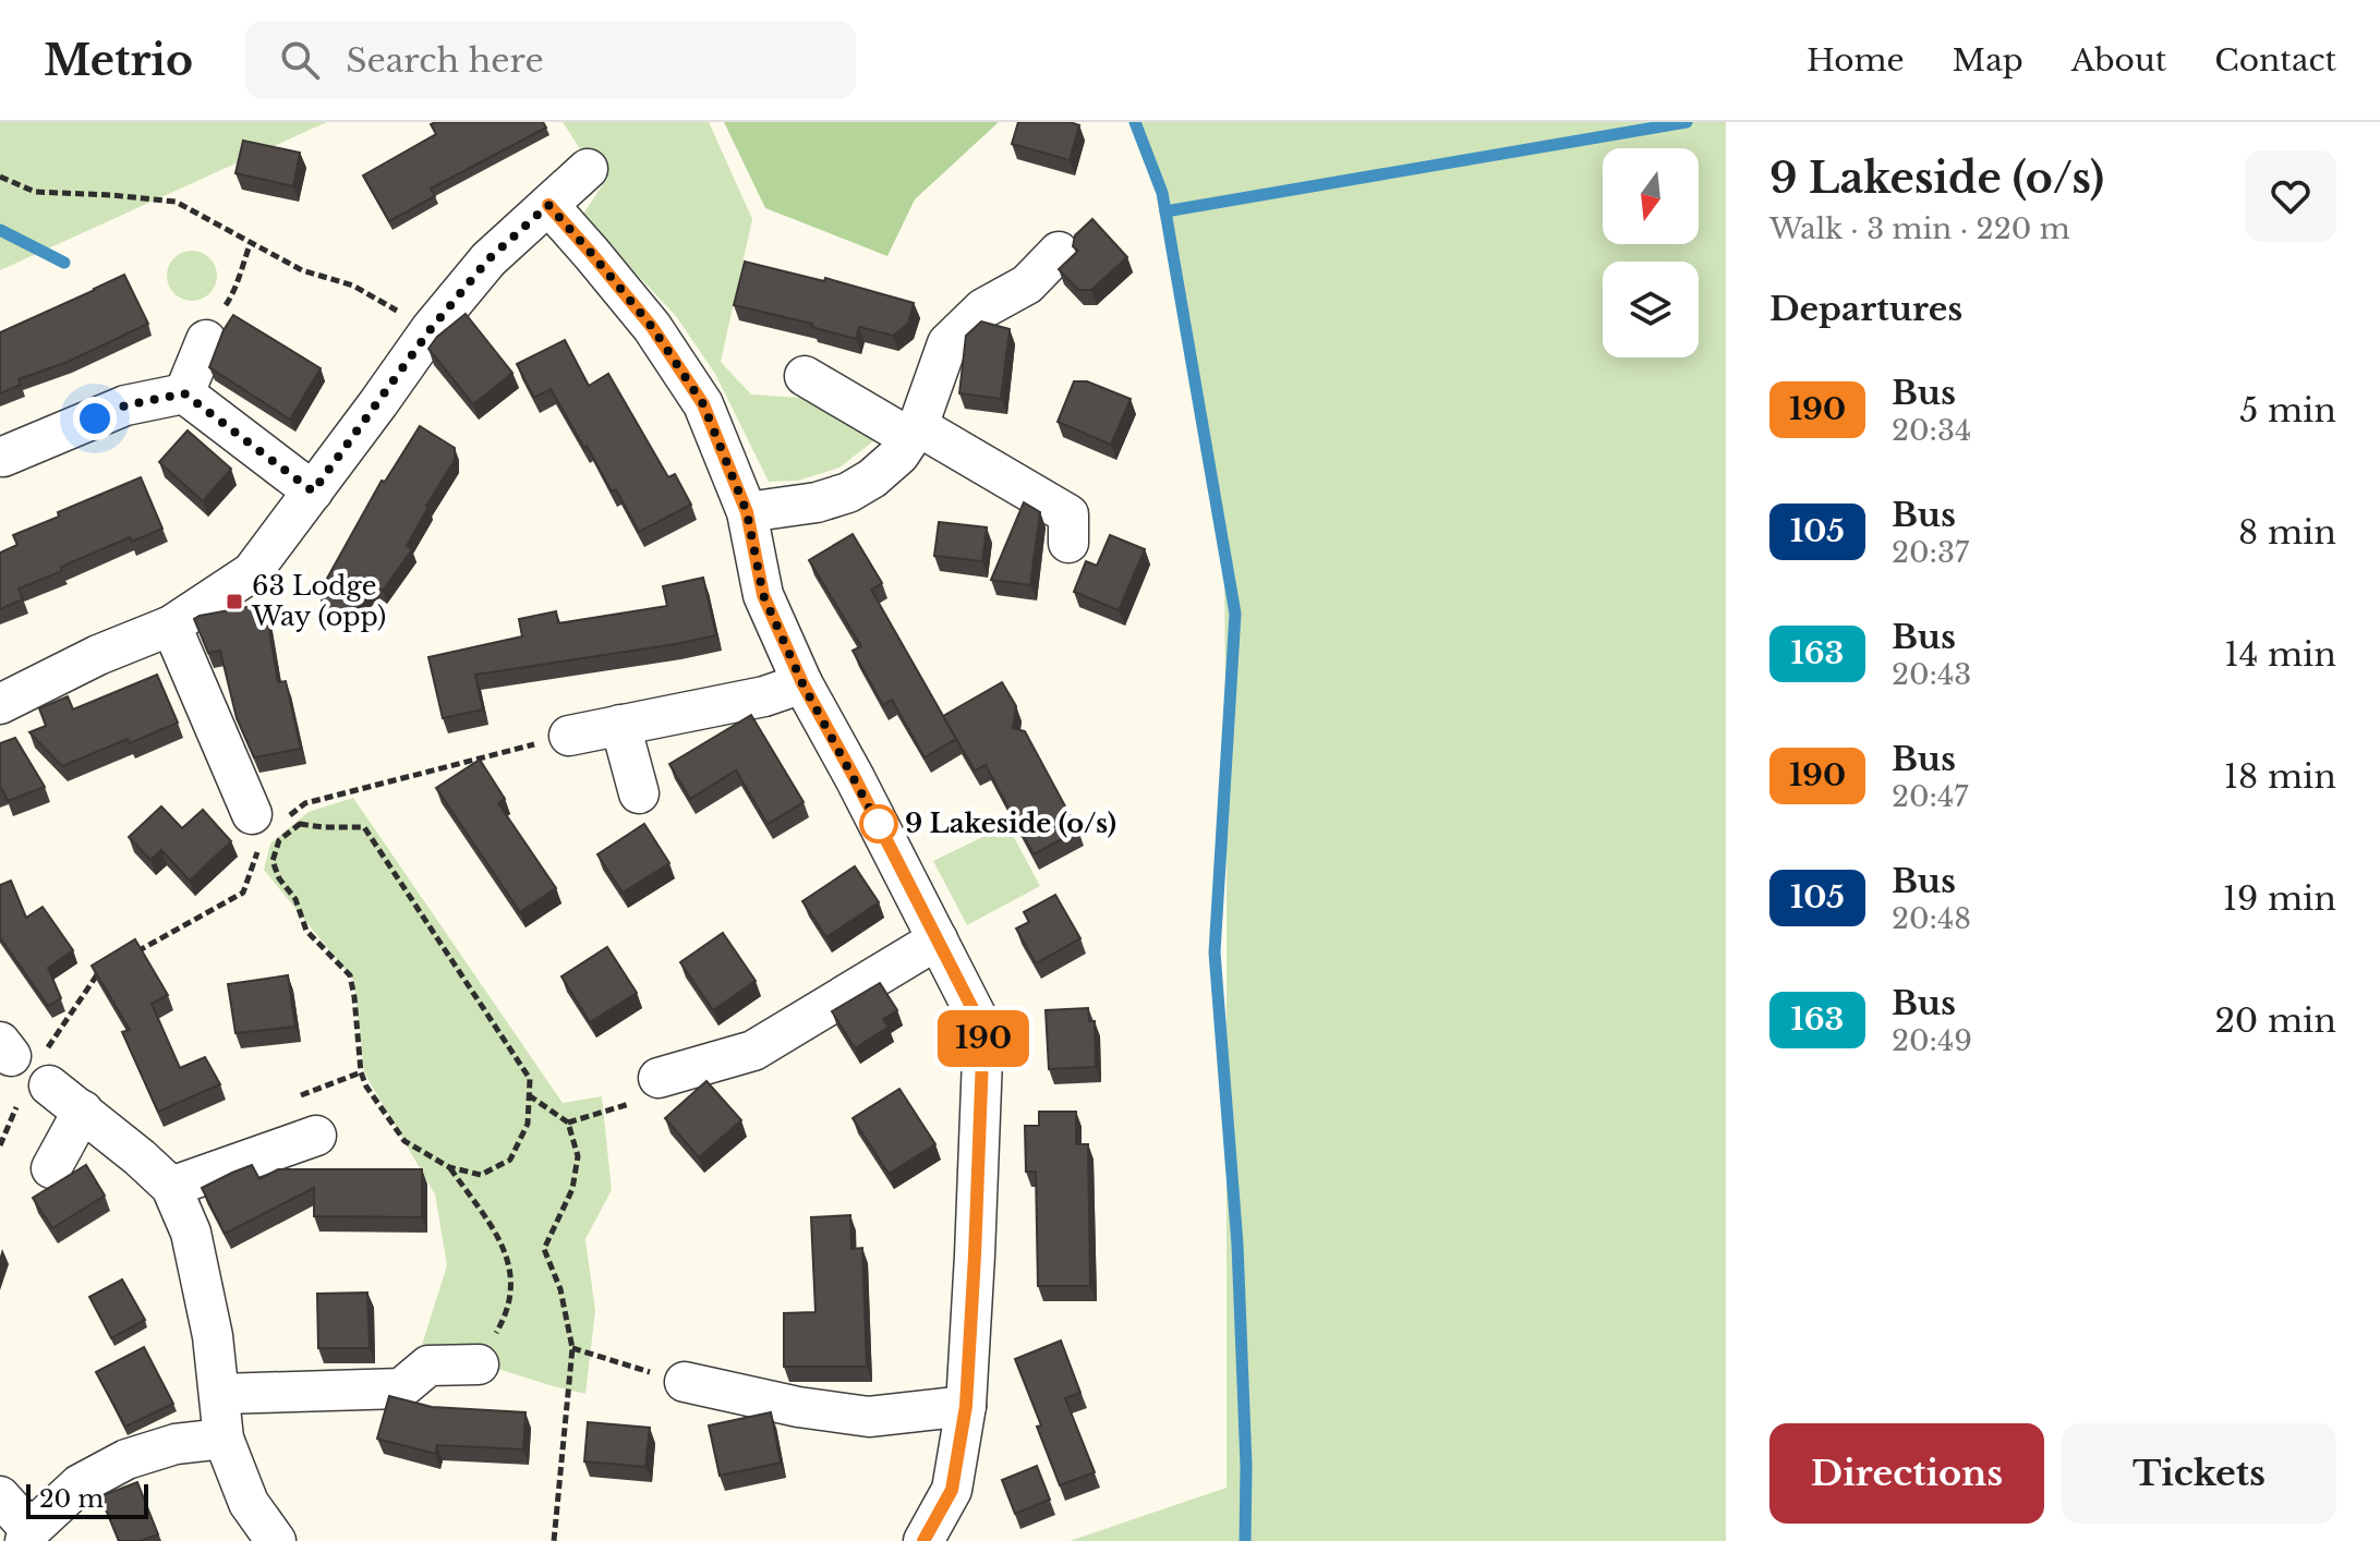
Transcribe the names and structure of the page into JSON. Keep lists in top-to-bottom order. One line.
{"places":{"transit":["63 Lodge Way (opp)"],"other":["9 Lakeside (o/s)"]},"lines":["bus line 190"],"scale_bar":"20 m","north":"bottom","page":{"header":"Metrio","search":"Search here","nav":["Home","Map","About","Contact"],"on_map":"190","heading":[["9 Lakeside (o/s)","Walk · 3 min · 220 m"],"Departures"],"list":[{"mark":"190","name":"Bus","note":"20:34","value":"5 min"},{"mark":"105","name":"Bus","note":"20:37","value":"8 min"},{"mark":"163","name":"Bus","note":"20:43","value":"14 min"},{"mark":"190","name":"Bus","note":"20:47","value":"18 min"},{"mark":"105","name":"Bus","note":"20:48","value":"19 min"},{"mark":"163","name":"Bus","note":"20:49","value":"20 min"}],"buttons":["Directions","Tickets"],"scale":"20 m"}}
